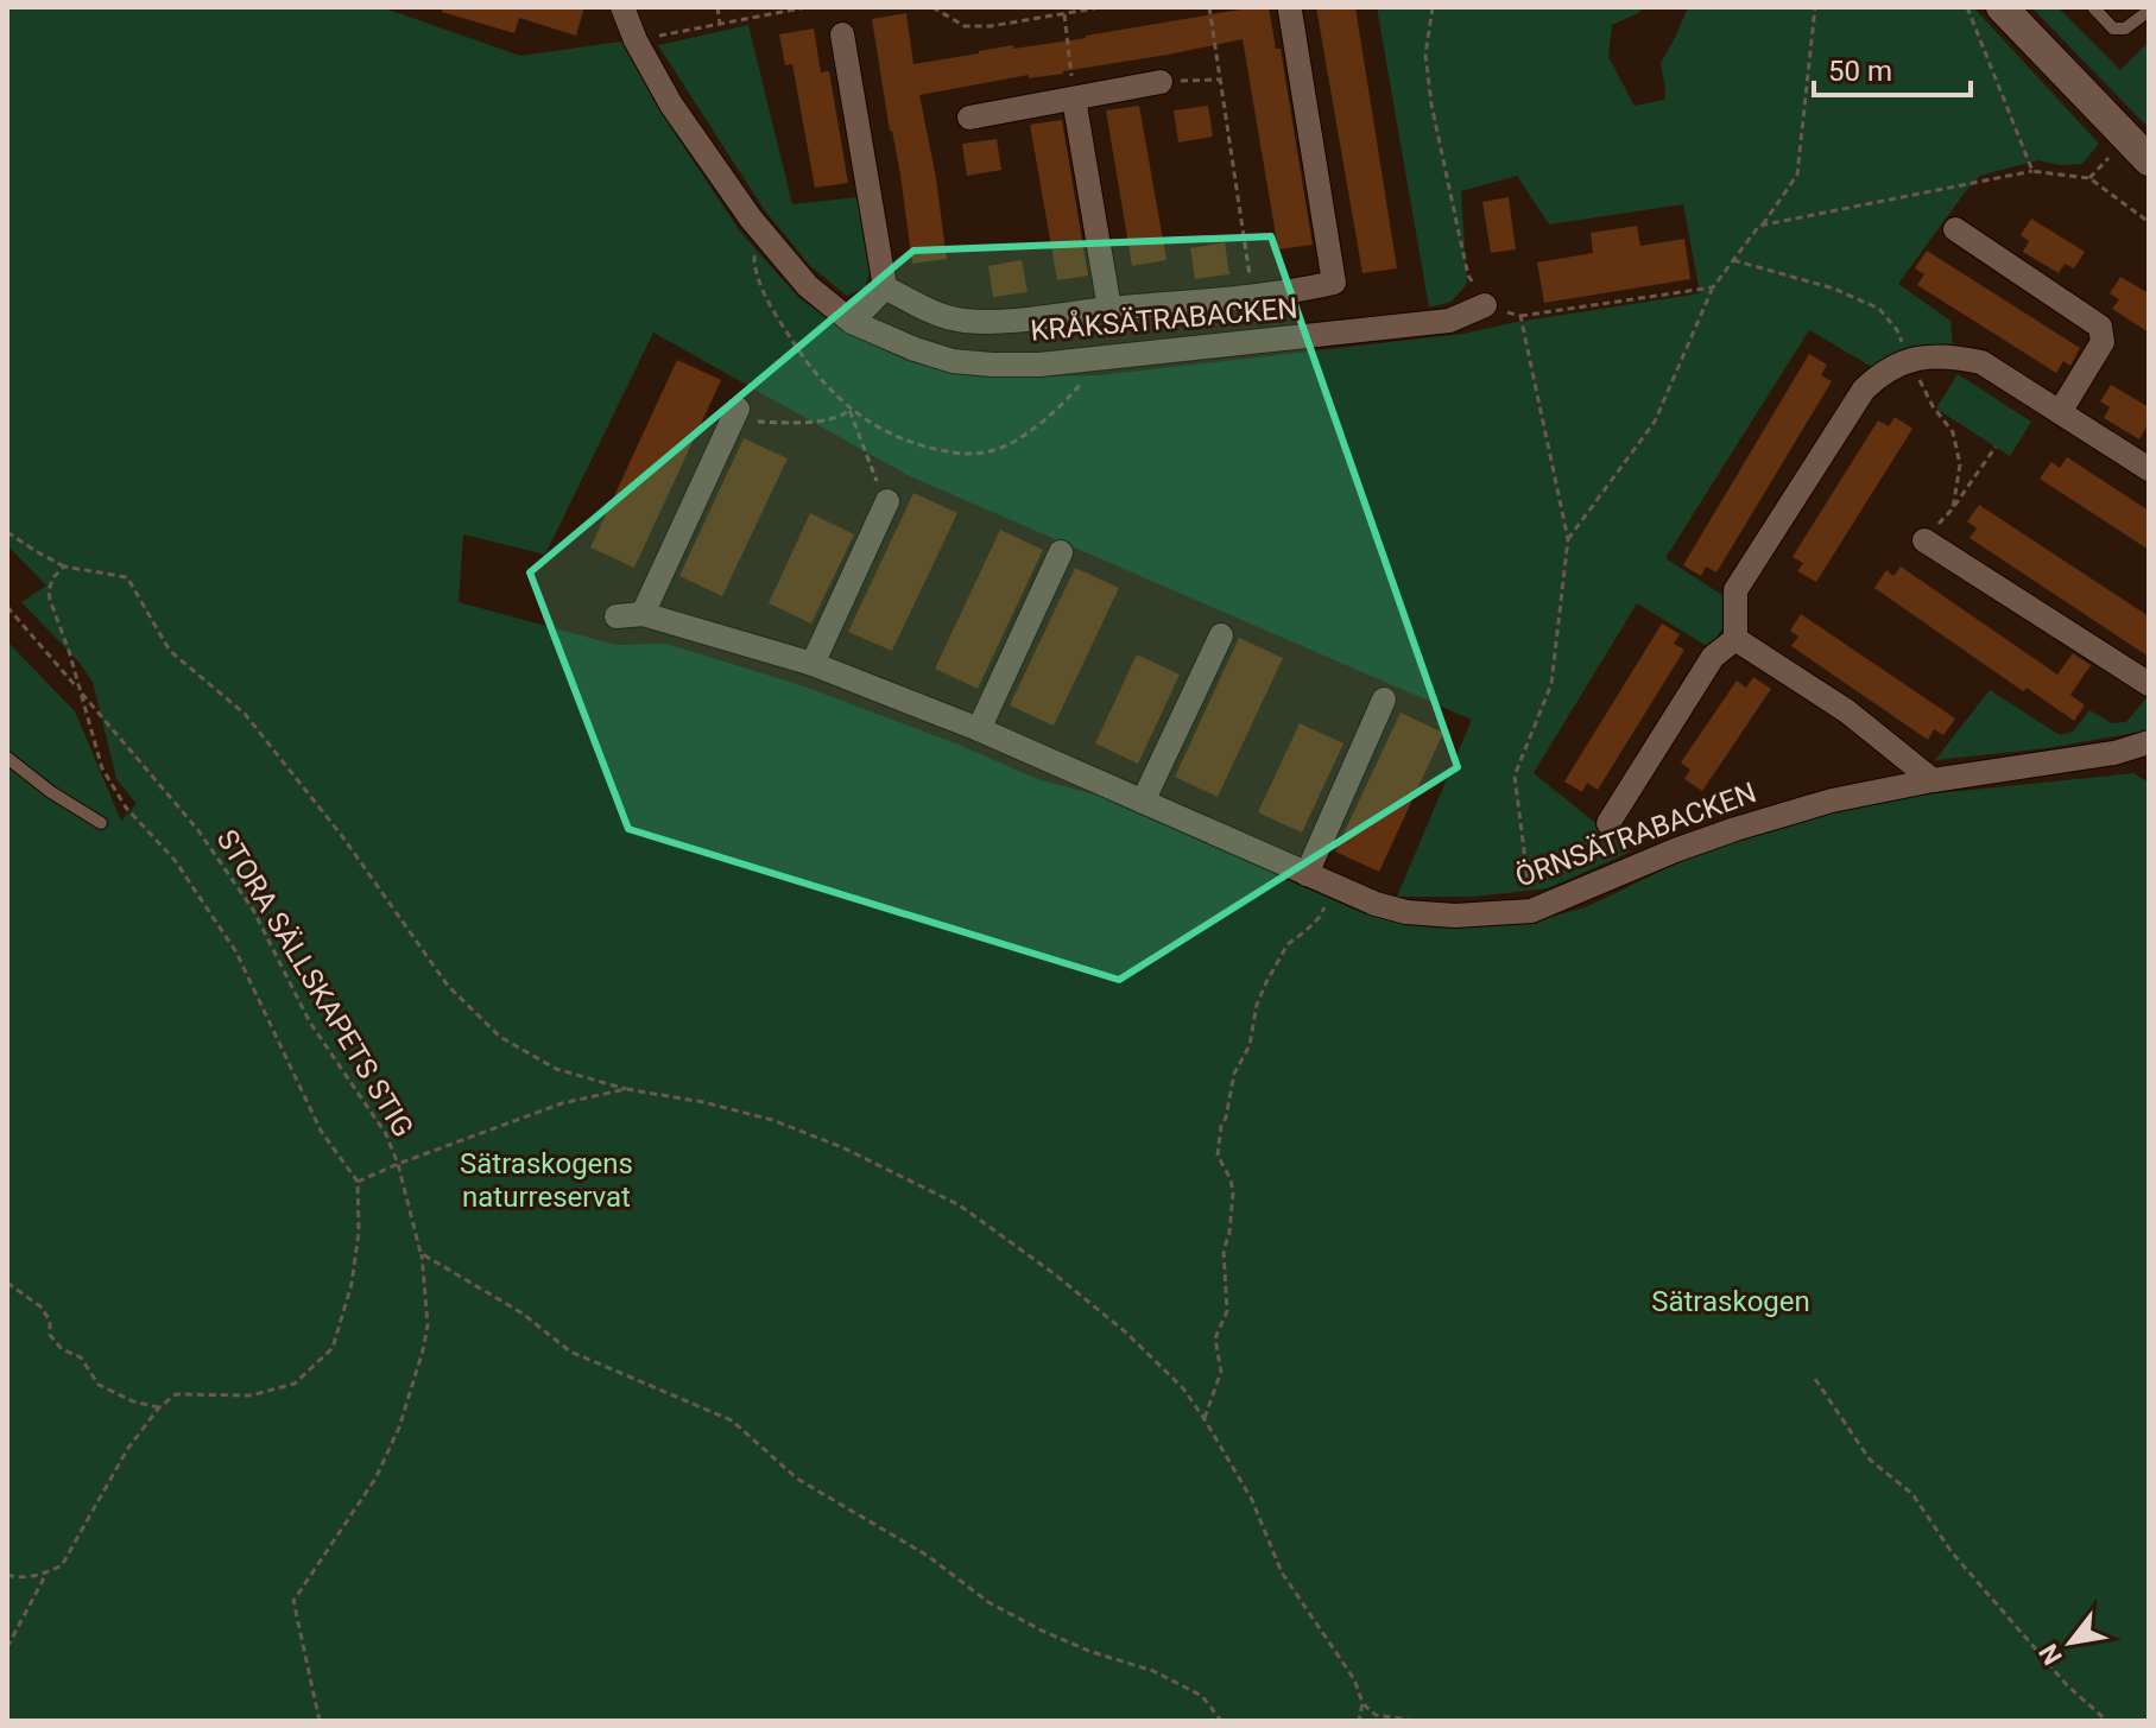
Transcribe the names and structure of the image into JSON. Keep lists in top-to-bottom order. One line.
{"streets":{"street":["KRÅKSÄTRABACKEN","ÖRNSÄTRABACKEN"],"path":["STORA SÄLLSKAPETS STIG"]},"parks":["Sätraskogens naturreservat","Sätraskogen"],"scale_bar":"50 m","north":"bottom left"}
